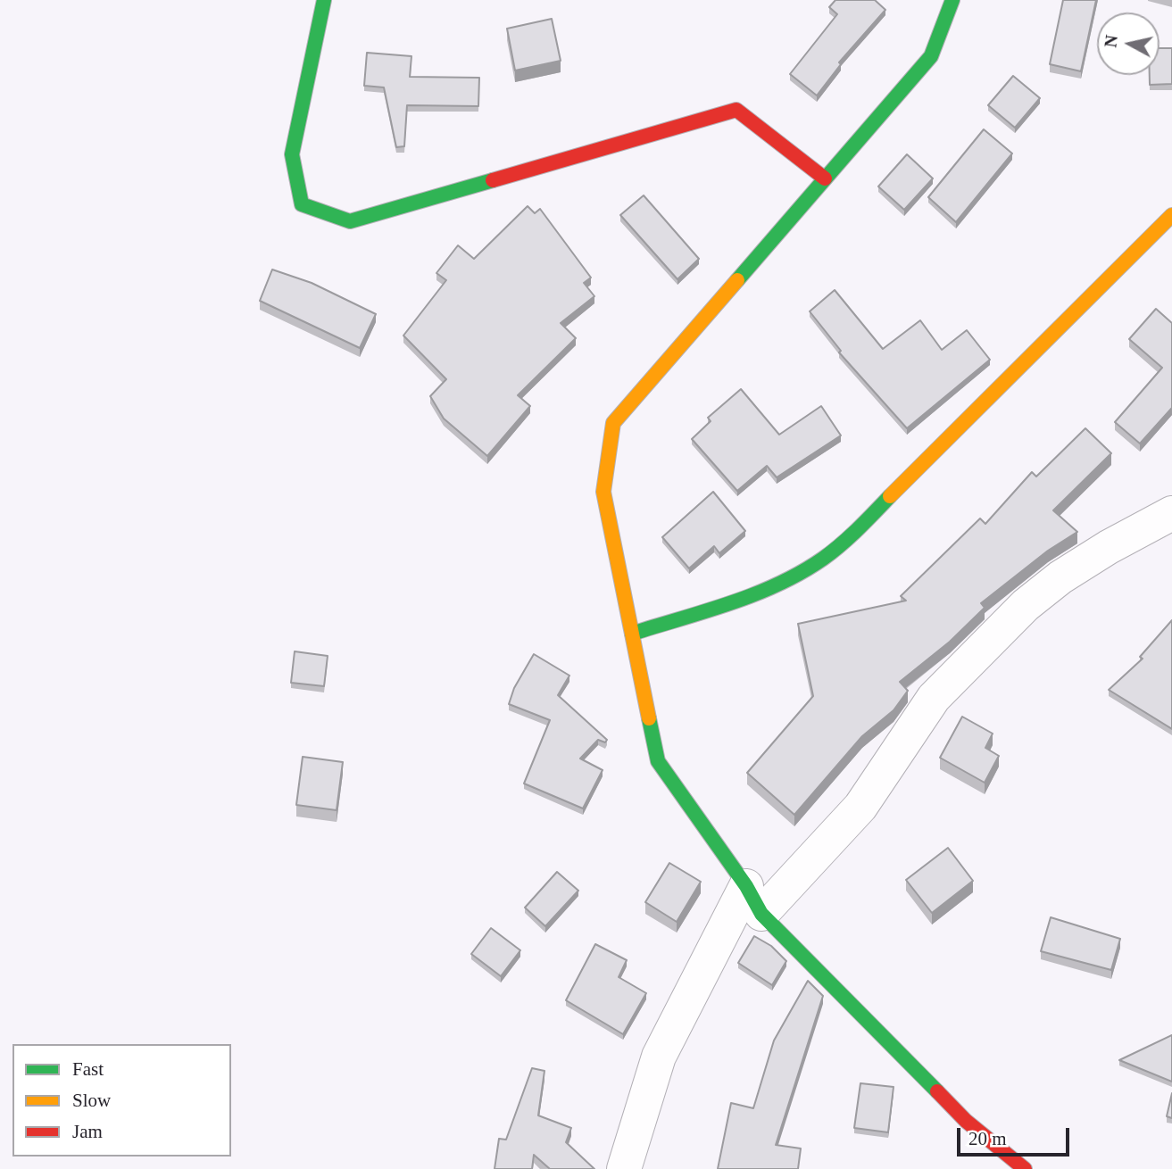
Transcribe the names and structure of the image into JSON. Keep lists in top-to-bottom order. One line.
{"legend":["Fast","Slow","Jam"],"scale_bar":"20 m","north":"left"}
